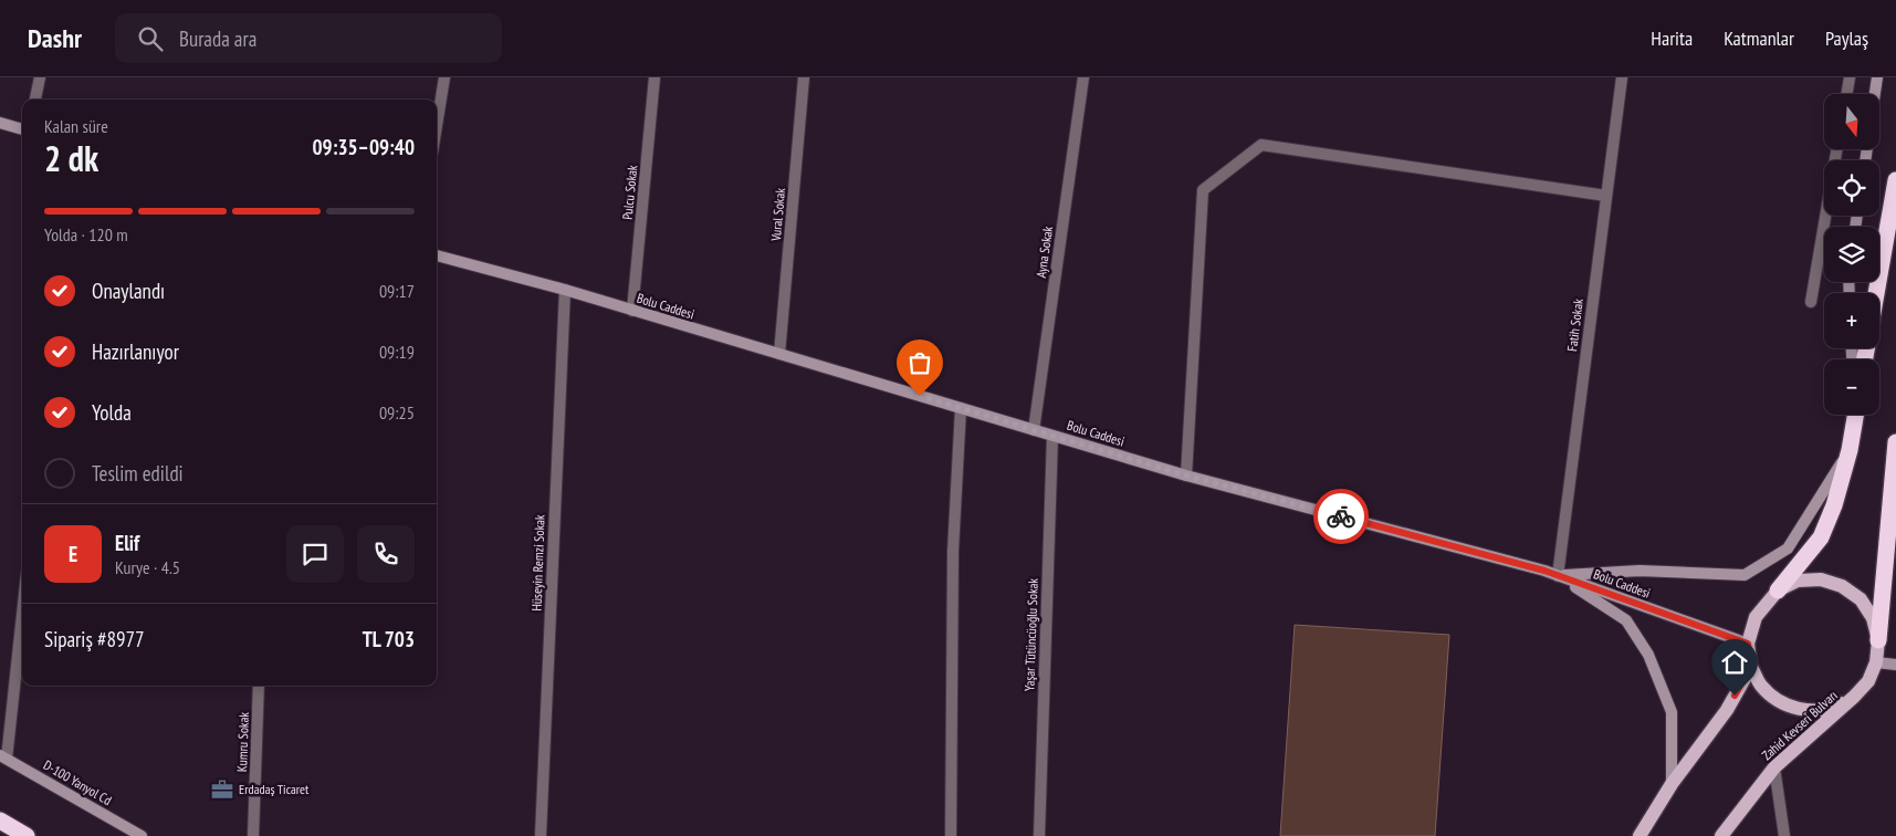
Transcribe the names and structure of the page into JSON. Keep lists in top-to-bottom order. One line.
{"streets":{"main road":["Bolu Caddesi","Zahid Kevseri Bulvarı","D-100 Yanyol Cd"],"street":["Pulcu Sokak","Vural Sokak","Ayna Sokak","Fatih Sokak","Hüseyin Remzi Sokak","Yaşar Tütüncüoğlu Sokak","Kumru Sokak"]},"crossings":[["Pulcu Sokak","Bolu Caddesi"],["Vural Sokak","Bolu Caddesi"],["Ayna Sokak","Bolu Caddesi"],["Bolu Caddesi","Fatih Sokak"],["Bolu Caddesi","Hüseyin Remzi Sokak"],["Bolu Caddesi","Yaşar Tütüncüoğlu Sokak"],["Bolu Caddesi","Zahid Kevseri Bulvarı"]],"places":{"office":["Erdadaş Ticaret"]},"north":"bottom","page":{"header":"Dashr","search":"Burada ara","nav":["Harita","Katmanlar","Paylaş"],"map_buttons":["+","−"],"heading":["2 dk","Kalan süre","09:35–09:40"],"panel":["Elif","Kurye · 4.5","Sipariş #8977","TL 703"],"bar":"Yolda · 120 m","list":[["Onaylandı","09:17"],["Hazırlanıyor","09:19"],["Yolda","09:25"],"Teslim edildi"],"round":"E"}}
